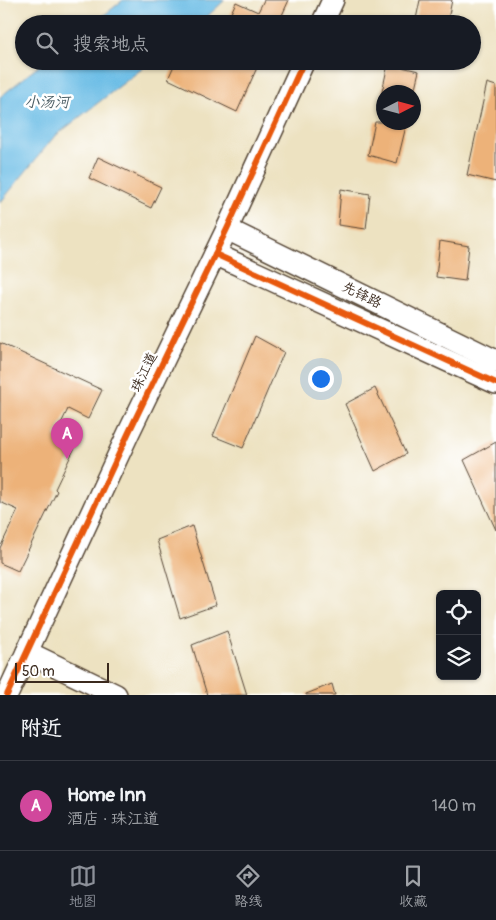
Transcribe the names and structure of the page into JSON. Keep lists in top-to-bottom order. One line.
{"streets":{"street":["先锋路","珠江道"]},"crossings":[["先锋路","珠江道"]],"water":["小汤河"],"scale_bar":"50 m","north":"right","page":{"search":"搜索地点","pins":"A","scale":"50 m","heading":"附近","list":[{"mark":"A","name":"Home Inn","note":"酒店 · 珠江道","value":"140 m"}],"nav":["地图","路线","收藏"]}}
